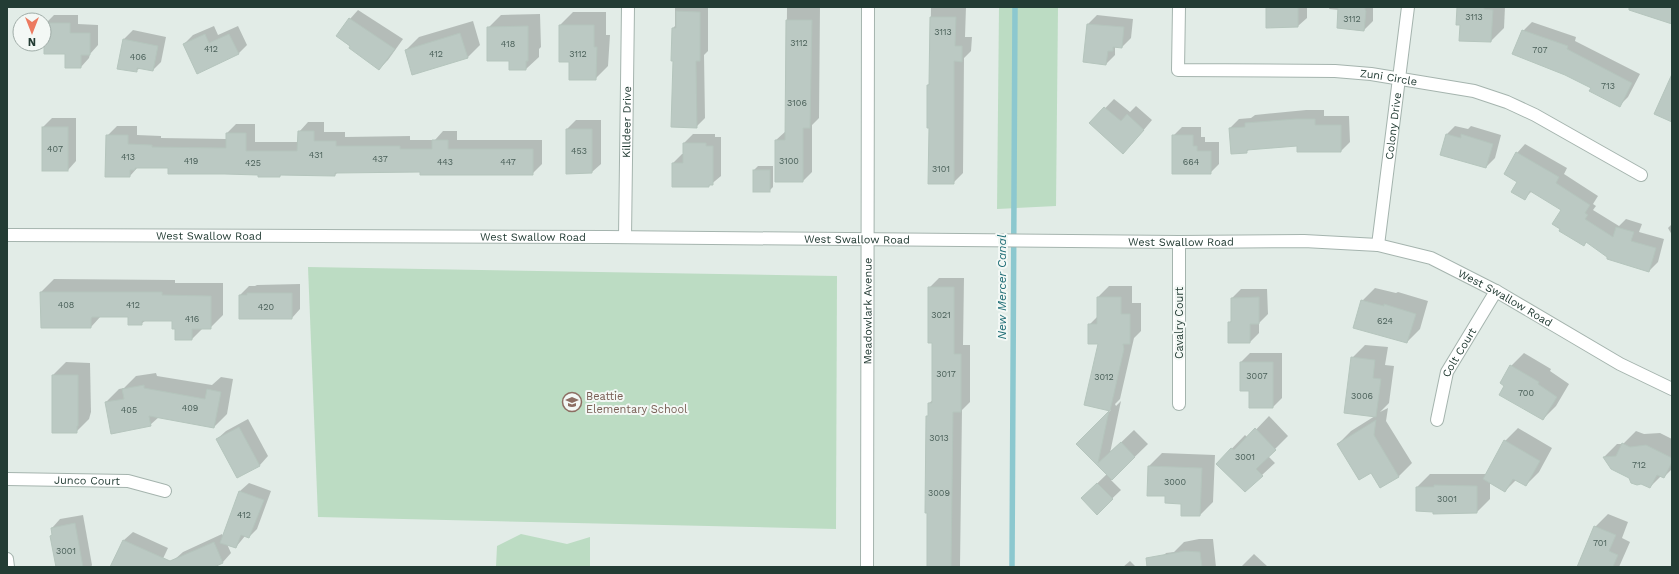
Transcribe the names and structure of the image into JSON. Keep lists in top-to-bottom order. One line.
{"streets":{"street":["Zuni Circle","Killdeer Drive","Colony Drive","West Swallow Road","Meadowlark Avenue","Cavalry Court","Colt Court","Junco Court"]},"crossings":[["Zuni Circle","Colony Drive"],["Killdeer Drive","West Swallow Road"],["Colony Drive","West Swallow Road"],["West Swallow Road","Meadowlark Avenue"],["West Swallow Road","Cavalry Court"],["West Swallow Road","Colt Court"]],"water":["New Mercer Canal"],"places":{"school or university":["Beattie Elementary School"]},"house_numbers":["3113","3112","3113","3112","418","412","707","412","3112","406","713","3106","407","453","431","413","437","419","3100","443","447","664","425","3101","408","412","420","3021","416","624","3017","3007","3012","700","3006","409","405","3013","3001","712","3000","3009","3001","412","701","3001"],"north":"bottom"}
